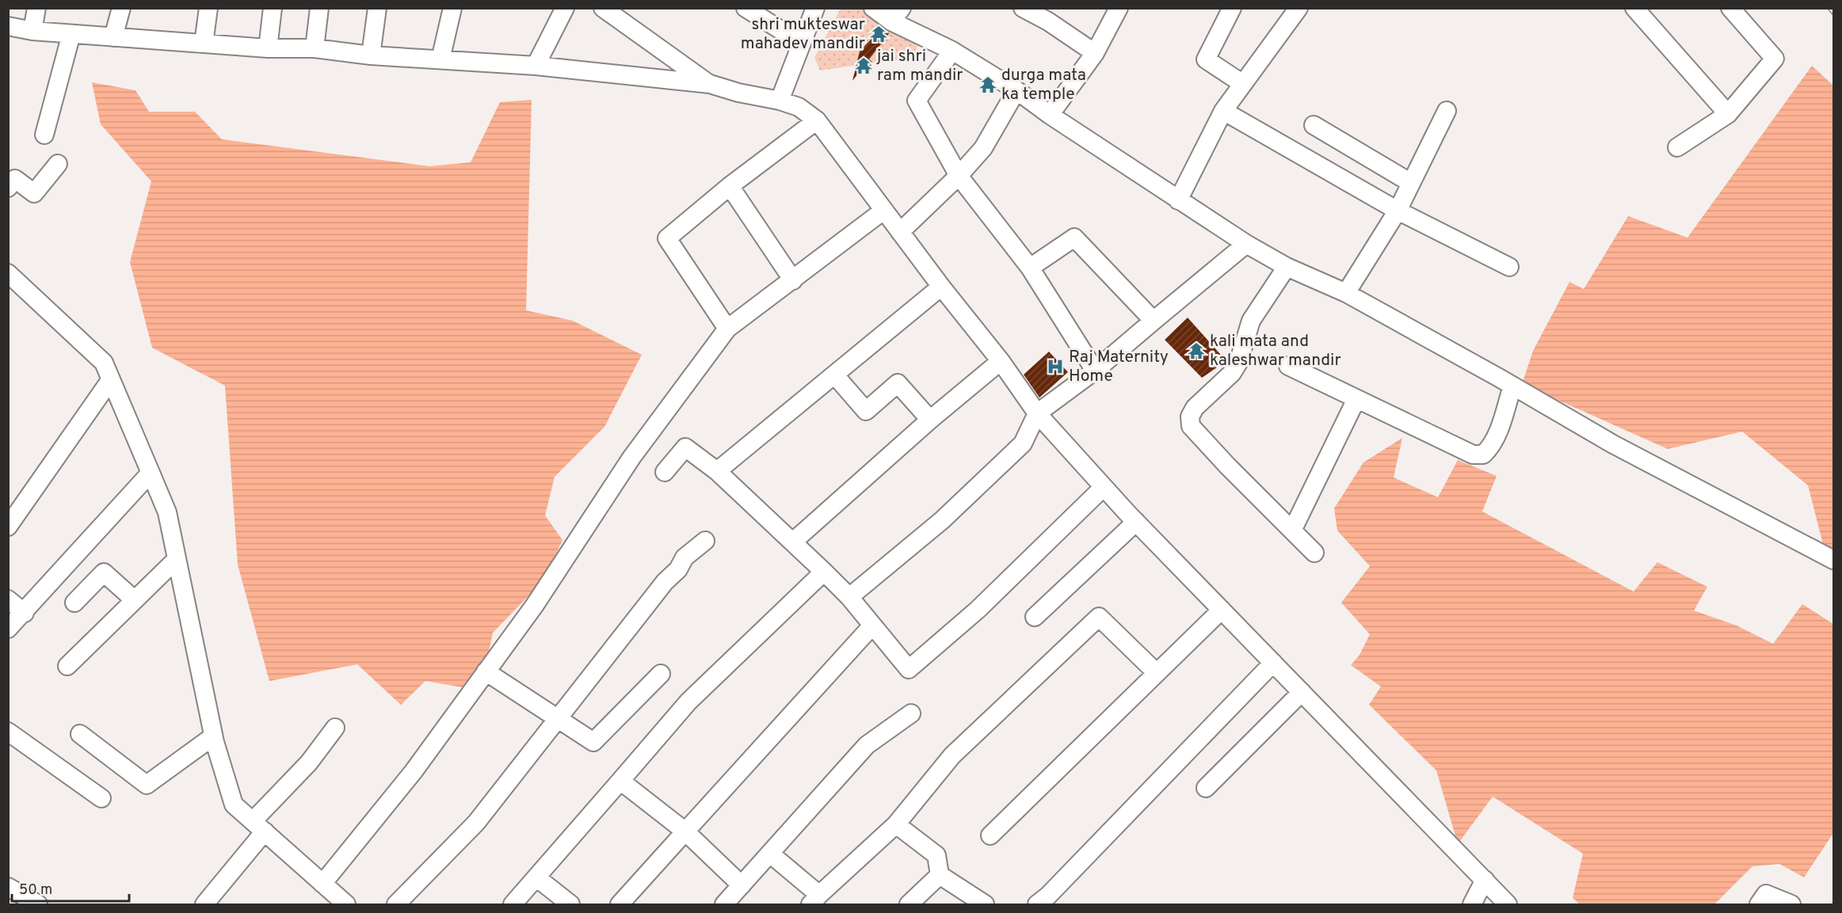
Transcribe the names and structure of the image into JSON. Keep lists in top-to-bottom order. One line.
{"places":{"temple":["shri mukteswar mahadev mandir","jai shri ram mandir","durga mata ka temple","kali mata and kaleshwar mandir"],"hospital":["Raj Maternity Home"]},"scale_bar":"50 m"}
